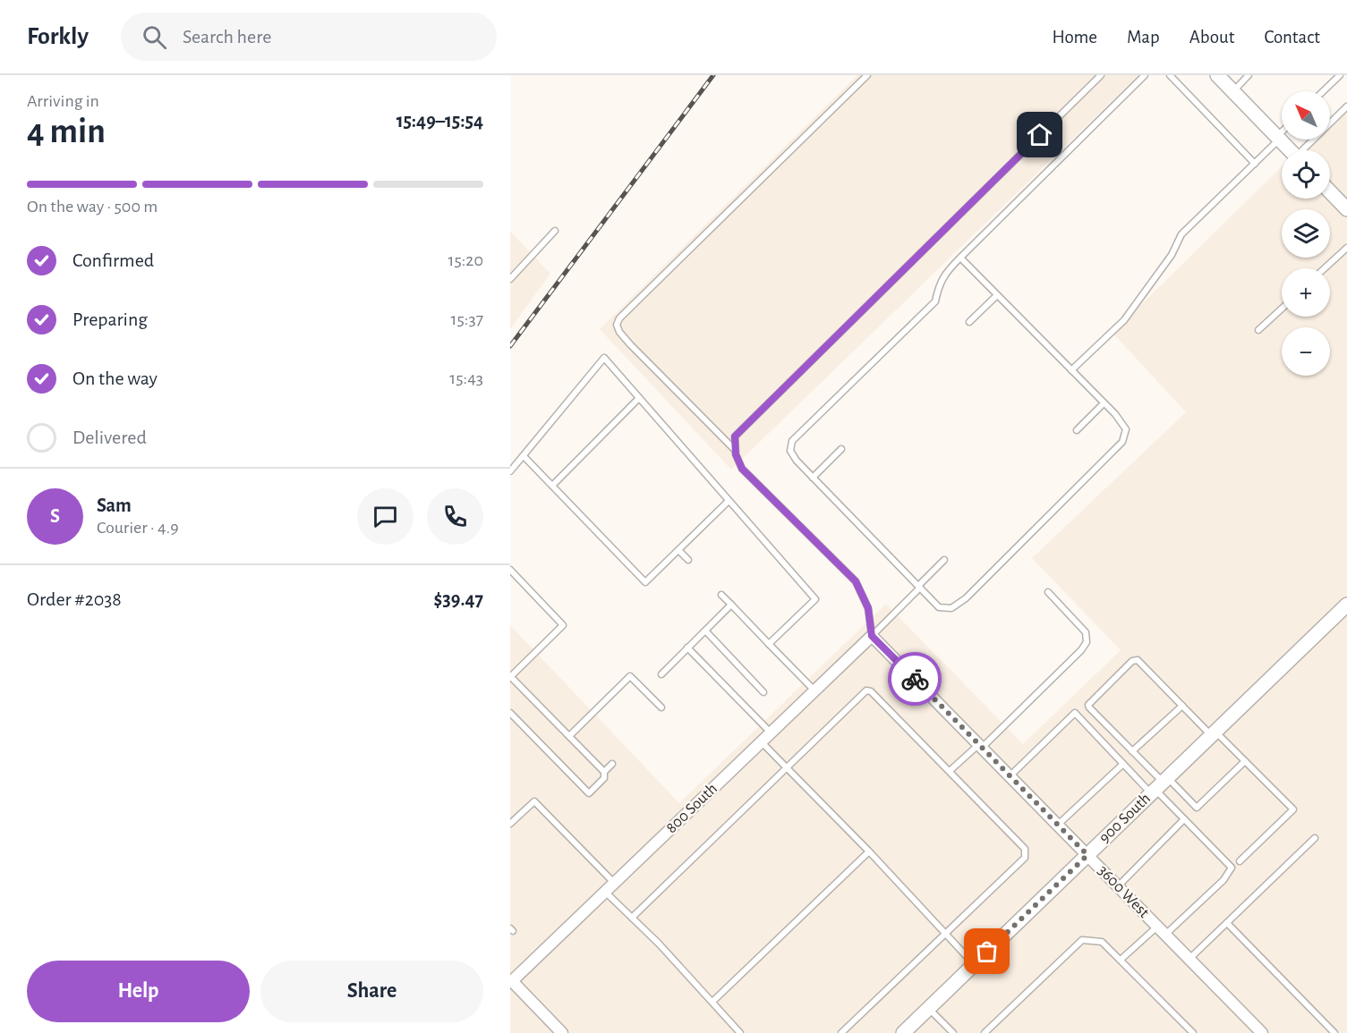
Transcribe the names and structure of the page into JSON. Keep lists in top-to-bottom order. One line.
{"streets":{"street":["800 South","900 South","3600 West"]},"crossings":[["800 South","3600 West"],["900 South","3600 West"]],"north":"top left","page":{"header":"Forkly","search":"Search here","nav":["Home","Map","About","Contact"],"heading":["4 min","Arriving in","15:49–15:54"],"panel":["Sam","Courier · 4.9","Order #2038","$39.47"],"map_buttons":["+","−"],"bar":"On the way · 500 m","list":[["Confirmed","15:20"],["Preparing","15:37"],["On the way","15:43"],"Delivered"],"round":"S","buttons":["Help","Share"]}}
